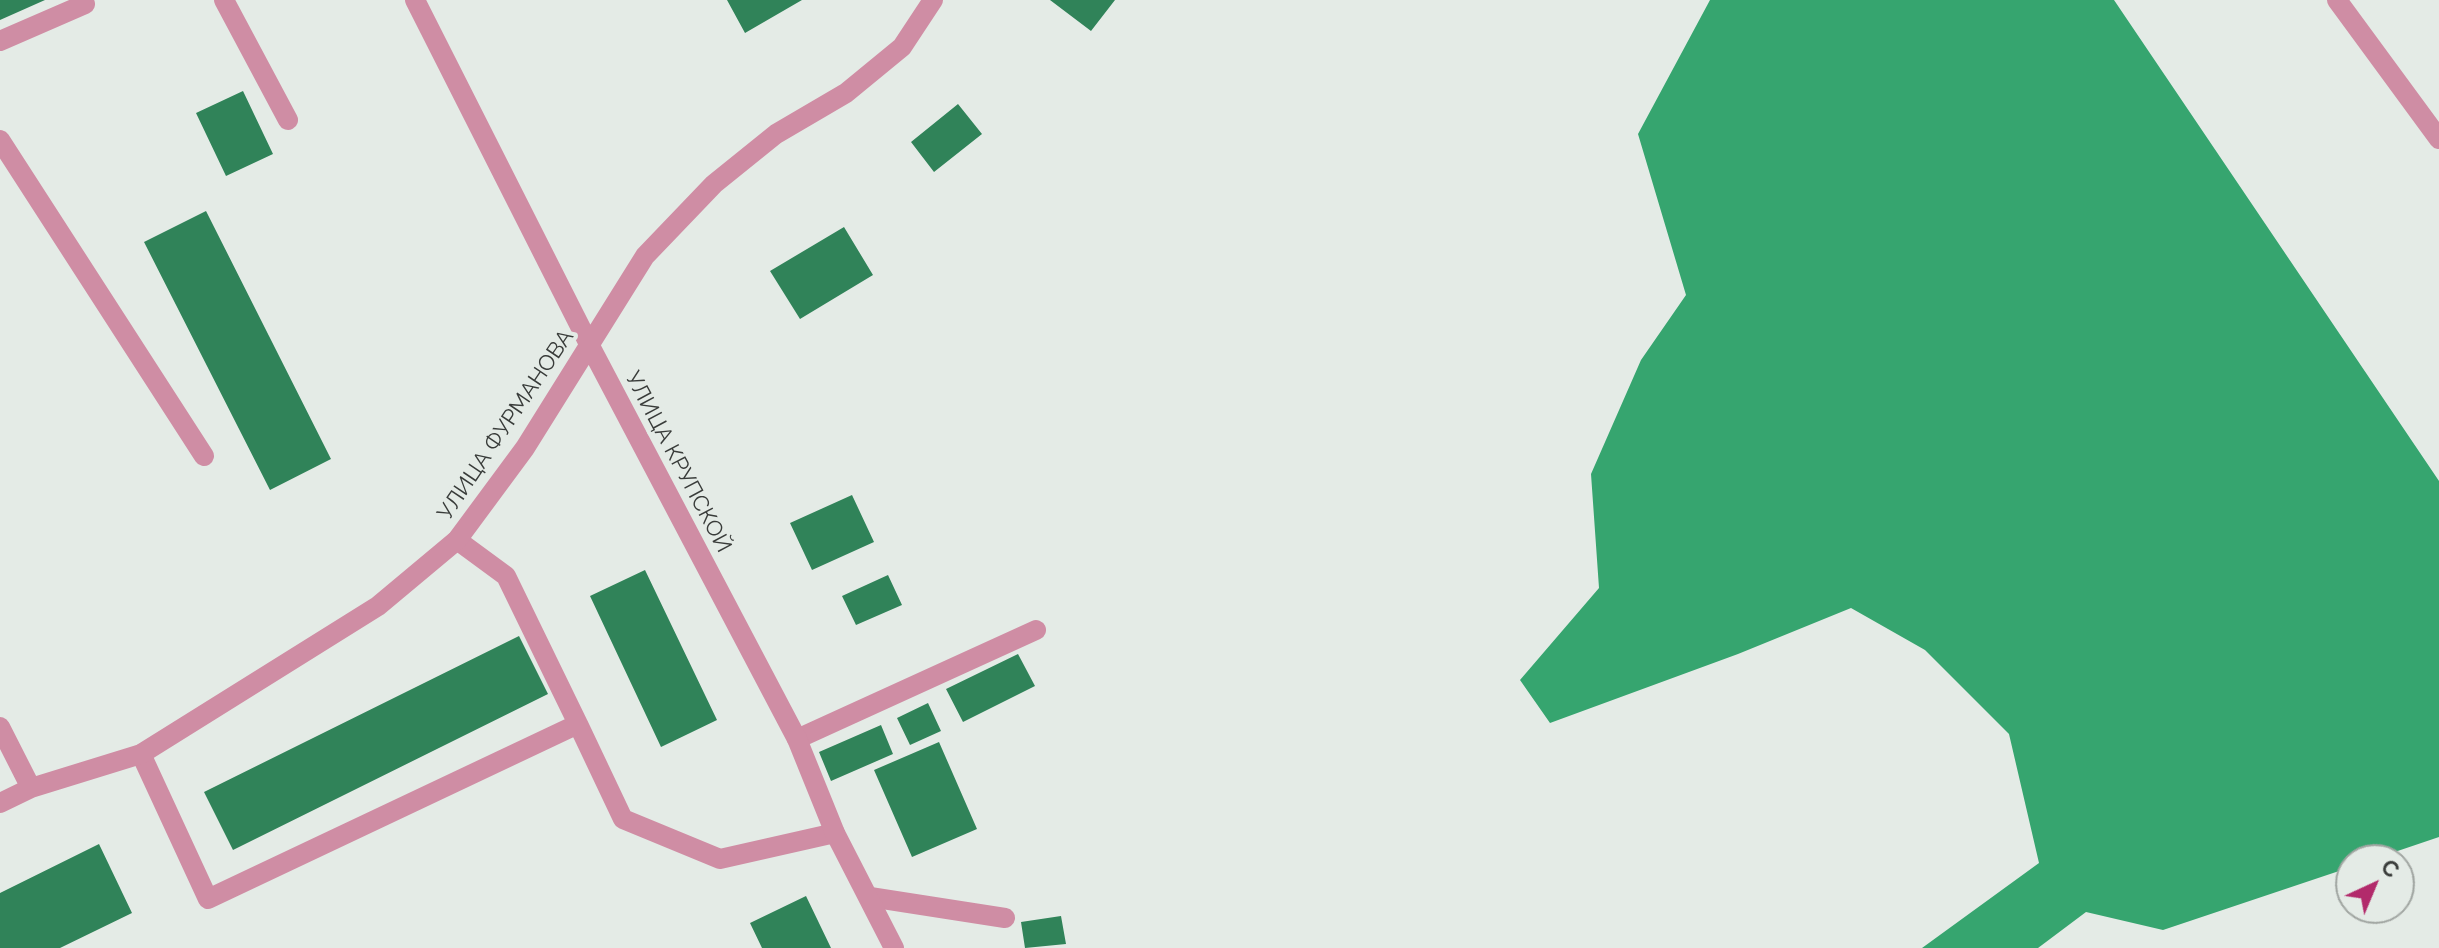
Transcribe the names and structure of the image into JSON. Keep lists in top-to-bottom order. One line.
{"streets":{"street":["УЛИЦА ФУРМАНОВА","УЛИЦА КРУПСКОЙ"]},"crossings":[["УЛИЦА ФУРМАНОВА","УЛИЦА КРУПСКОЙ"]],"north":"top right"}
